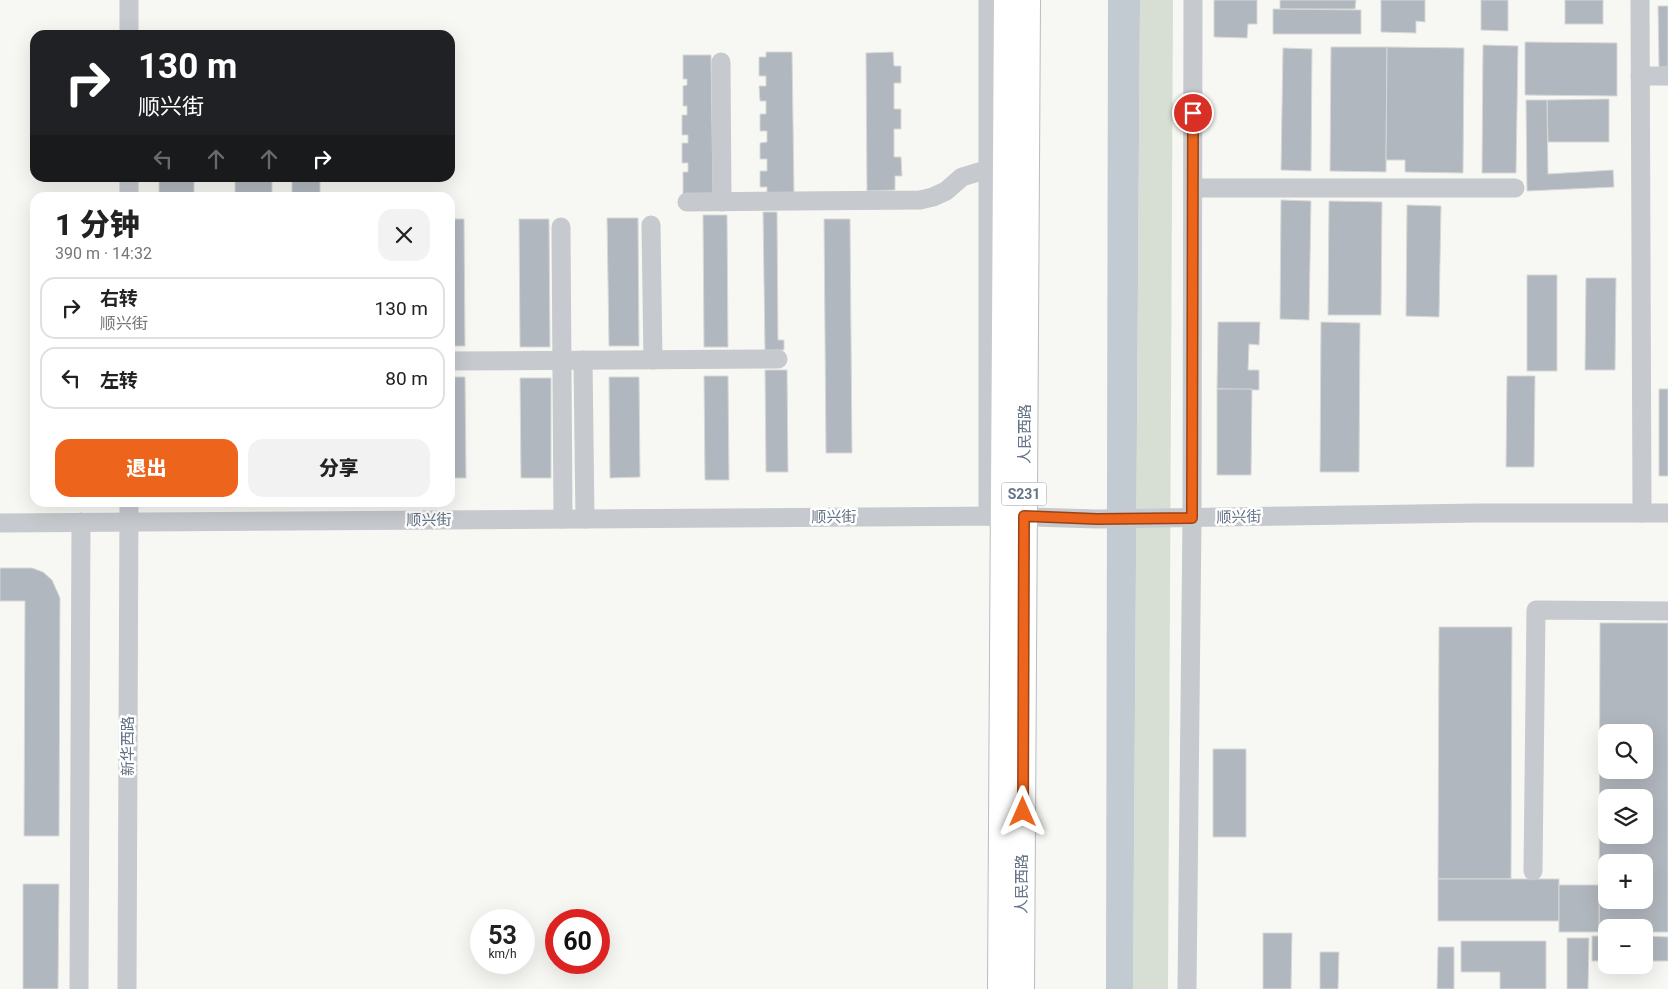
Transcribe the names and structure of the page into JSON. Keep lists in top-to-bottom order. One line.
{"streets":{"main road":["人民西路","S231"],"street":["顺兴街","新华西路"]},"crossings":[["人民西路","顺兴街"],["顺兴街","新华西路"]],"page":{"turn":["130 m","顺兴街"],"heading":["1 分钟","390 m · 14:32"],"list":[{"name":"右转","note":"顺兴街","value":"130 m"},{"name":"左转","value":"80 m"}],"buttons":["退出","分享"],"map_buttons":["+","−"],"speed":"53 km/h","limit":"60"}}
